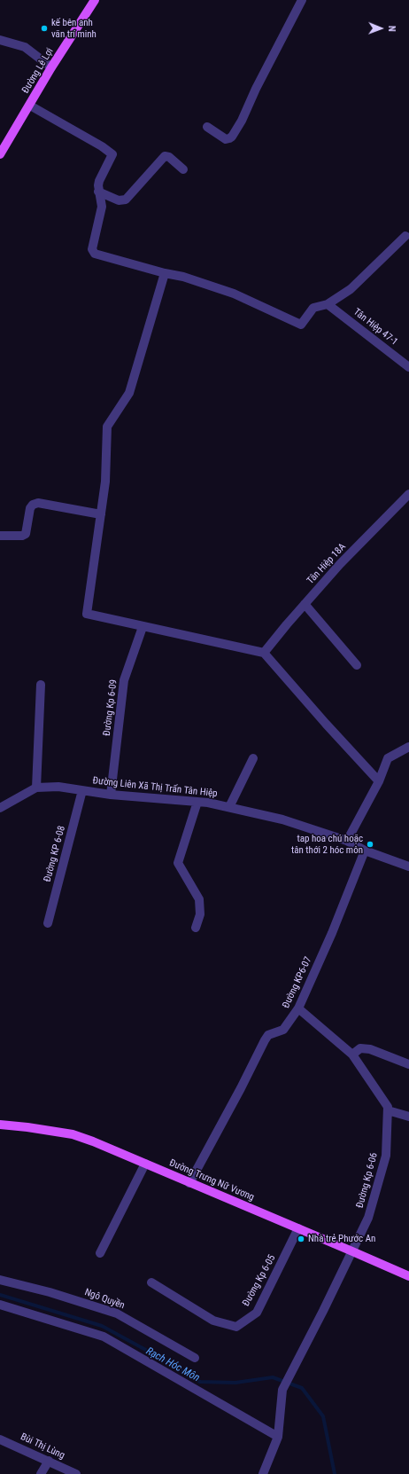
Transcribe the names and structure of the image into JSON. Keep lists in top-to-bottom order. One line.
{"streets":{"main road":["Đường Lê Lợi","Đường Trưng Nữ Vương"],"street":["Tân Hiệp 47-1","Tân Hiệp 18A","Đường Kp 6-09","Đường Liên Xã Thị Trấn Tân Hiệp","Đường KP 6-08","Đường KP6-07","Đường Kp 6-06","Đường Kp 6-05","Ngô Quyền","Bùi Thị Lùng"]},"crossings":[["Đường Kp 6-09","Đường Liên Xã Thị Trấn Tân Hiệp"],["Đường Liên Xã Thị Trấn Tân Hiệp","Đường KP 6-08"],["Đường Liên Xã Thị Trấn Tân Hiệp","Đường KP6-07"],["Đường KP6-07","Đường Trưng Nữ Vương"],["Đường KP6-07","Đường Kp 6-06"],["Đường Trưng Nữ Vương","Đường Kp 6-06"],["Đường Trưng Nữ Vương","Đường Kp 6-05"]],"water":["Rạch Hóc Môn"],"places":["kế bên anh văn trí minh","tap hoa chú hoặc tân thới 2 hóc môn","Nhà trẻ Phước An"],"north":"right"}
